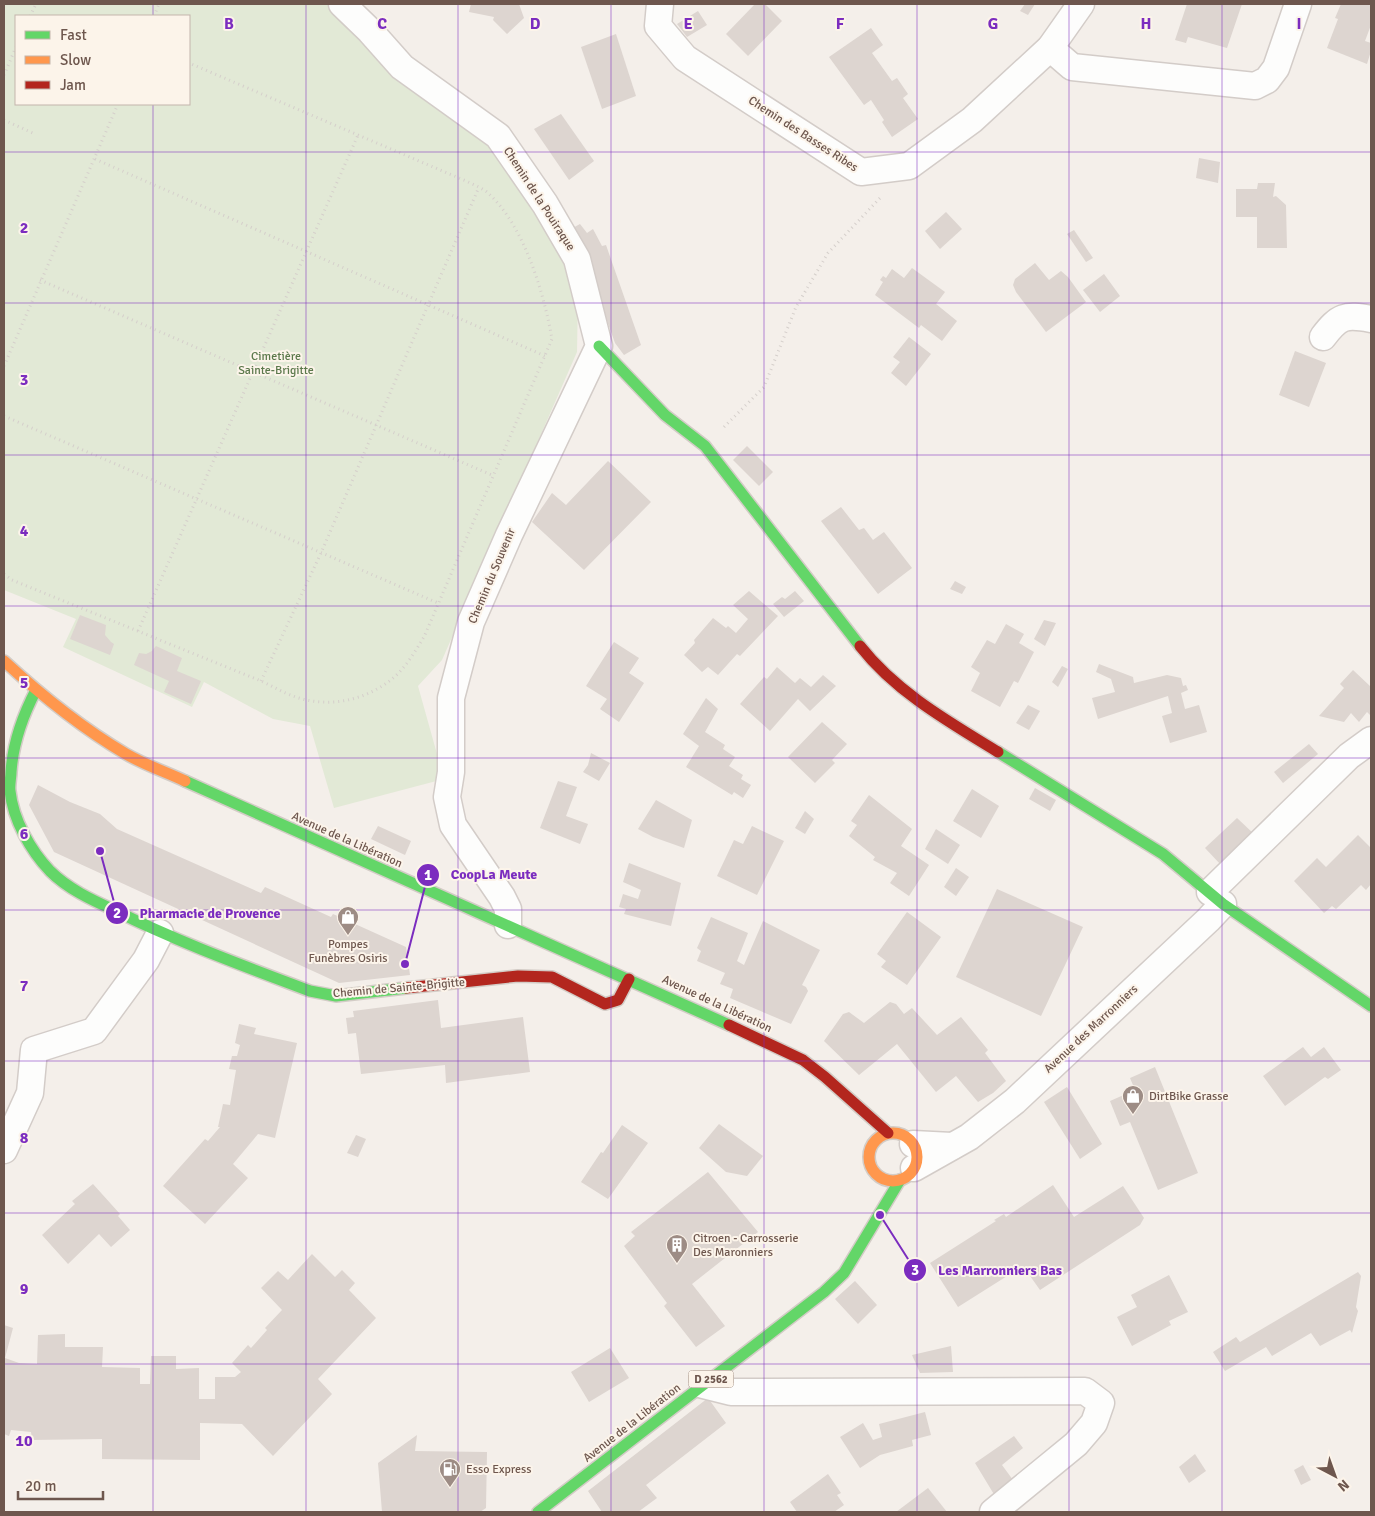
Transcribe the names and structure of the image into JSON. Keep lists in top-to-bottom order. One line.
{"streets":{"street":["Chemin des Basses Ribes","Chemin de la Pouiraque","Chemin du Souvenir","Avenue de la Libération","Chemin de Sainte-Brigitte","Avenue des Marronniers","D 2562"]},"crossings":[["Chemin de la Pouiraque","Chemin du Souvenir"],["Chemin du Souvenir","Avenue de la Libération"],["Avenue de la Libération","Chemin de Sainte-Brigitte"],["Avenue de la Libération","Avenue des Marronniers"]],"parks":["Cimetière Sainte-Brigitte"],"places":{"other":["Pharmacie de Provence","CoopLa Meute","Les Marronniers Bas"],"shop":["Pompes Funèbres Osiris","DirtBike Grasse"],"building":["Citroen - Carrosserie Des Maronniers"],"fuel station":["Esso Express"]},"legend":["Fast","Slow","Jam"],"scale_bar":"20 m","north":"bottom right","grid":{"columns":["B","C","D","E","F","G","H","I"],"rows":["2","3","4","5","6","7","8","9","10"]}}
